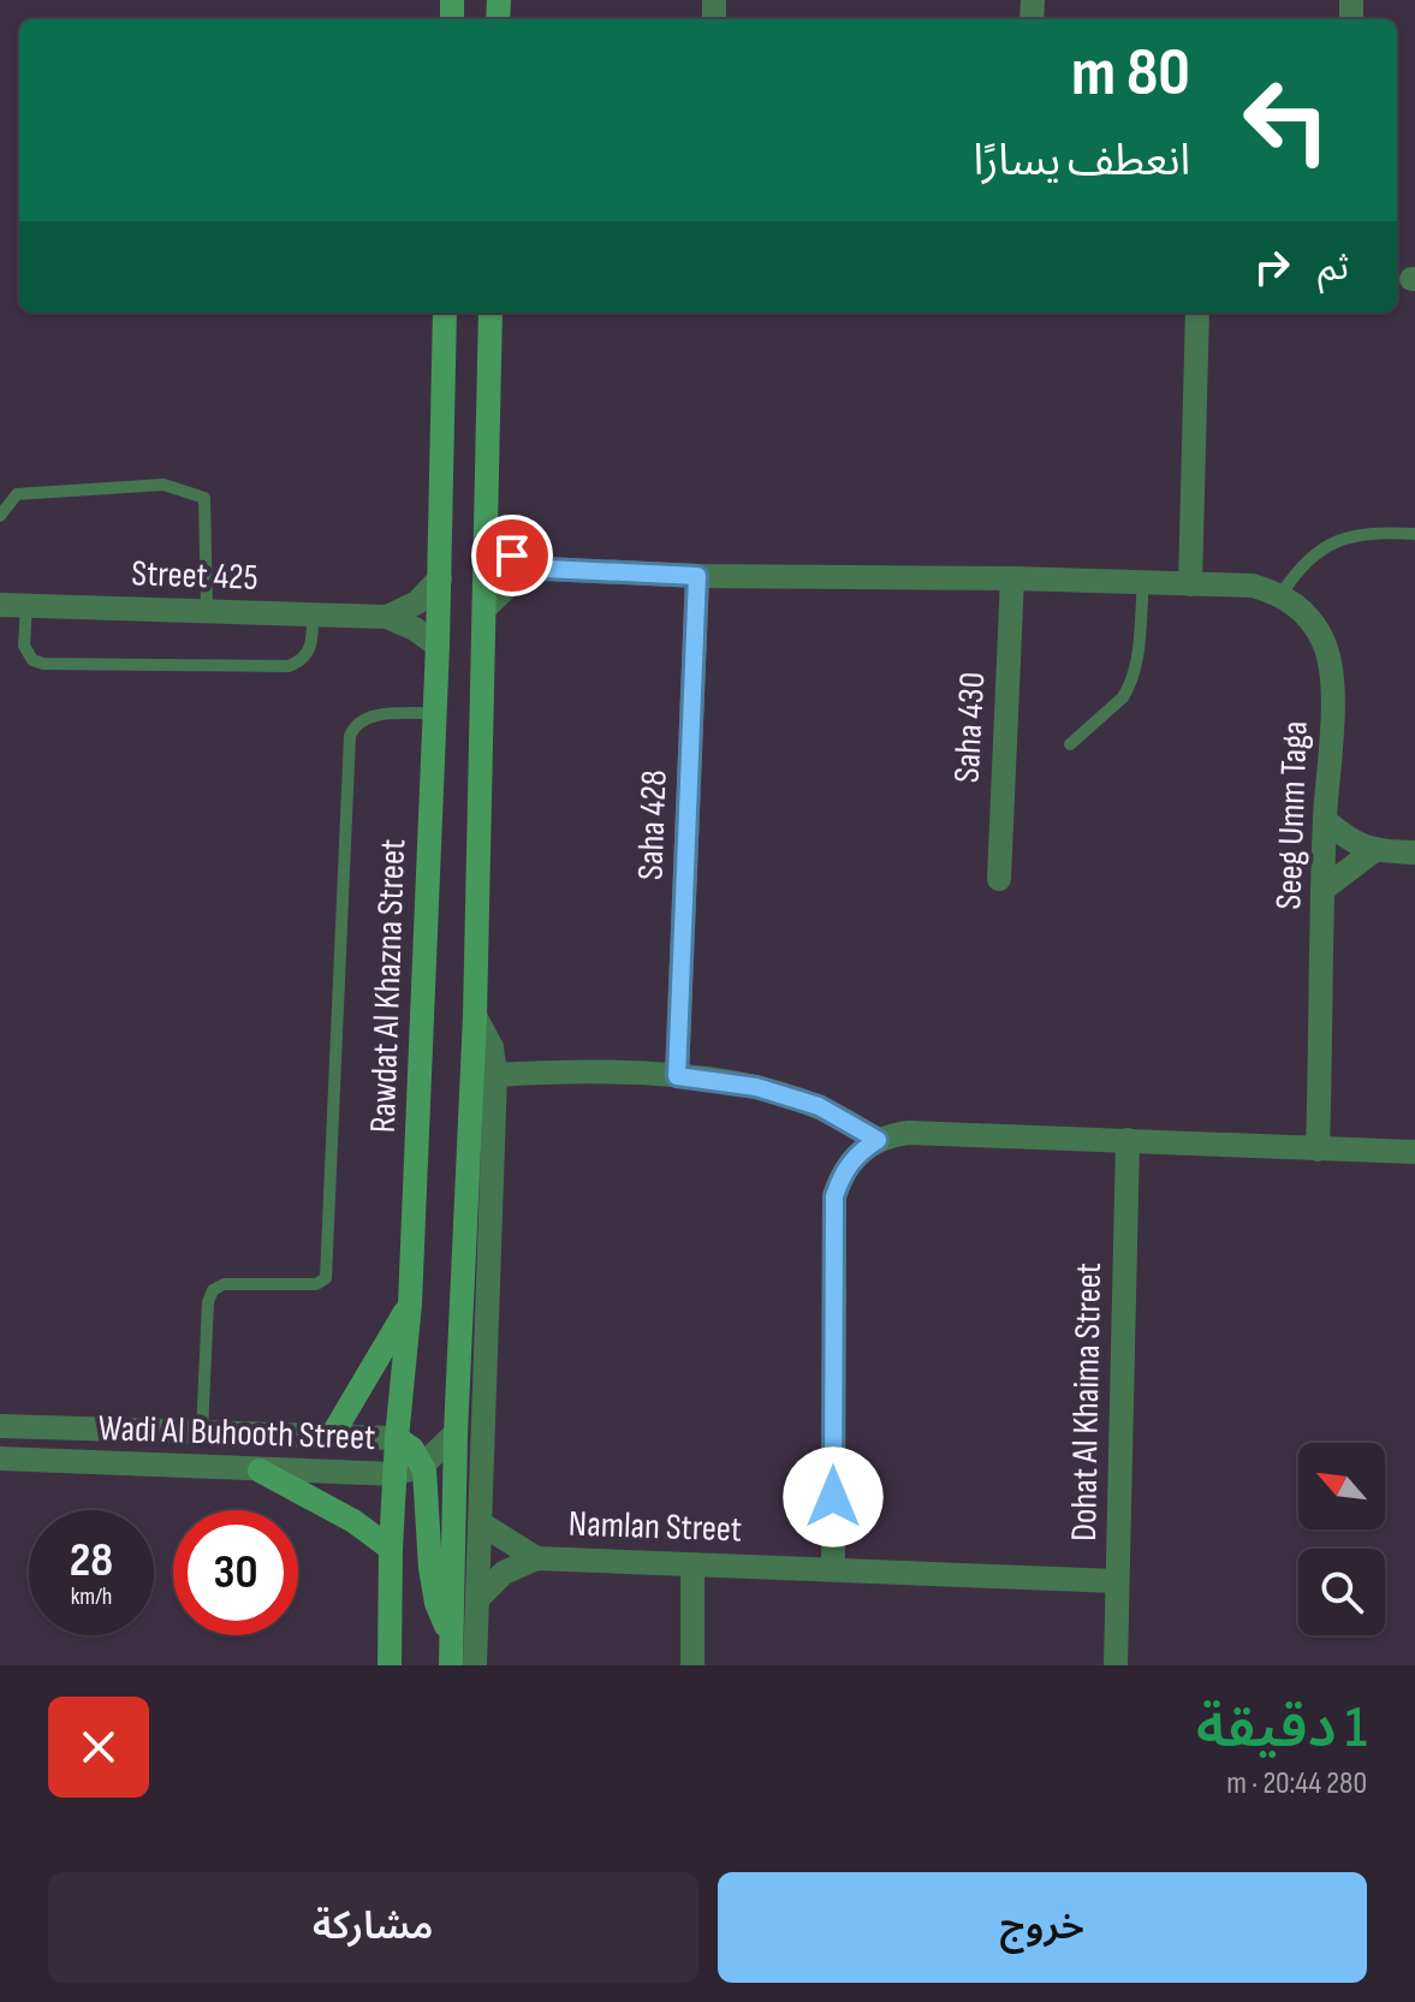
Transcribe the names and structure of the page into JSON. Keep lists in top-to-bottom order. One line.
{"streets":{"street":["Street 425","Saha 430","Seeg Umm Taga","Saha 428","Rawdat Al Khazna Street","Dohat Al Khaima Street","Wadi Al Buhooth Street","Namlan Street"]},"crossings":[["Street 425","Rawdat Al Khazna Street"],["Rawdat Al Khazna Street","Wadi Al Buhooth Street"],["Dohat Al Khaima Street","Namlan Street"]],"north":"top left","page":{"turn":["80 m","انعطف يسارًا"],"then":"ثم","speed":"28 km/h","limit":"30","heading":["1 دقيقة","280 m · 20:44"],"buttons":["خروج","مشاركة"]}}
